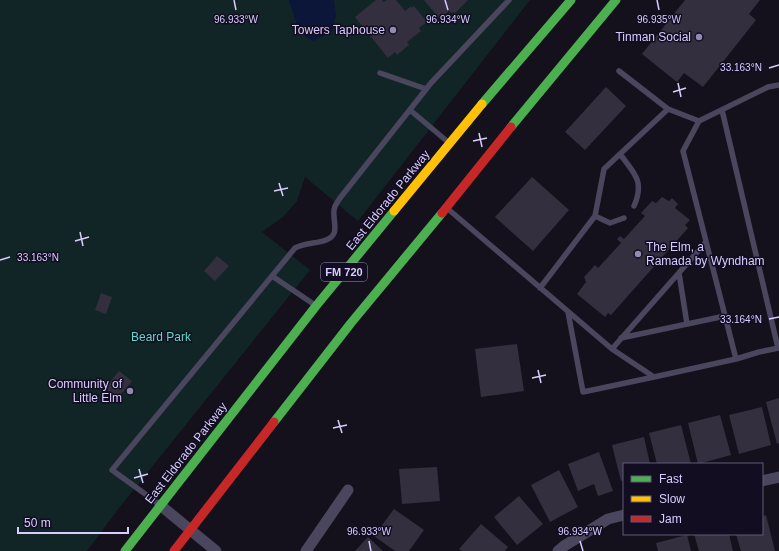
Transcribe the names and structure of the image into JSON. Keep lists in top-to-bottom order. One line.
{"streets":{"main road":["East Eldorado Parkway","FM 720"]},"parks":["Beard Park"],"places":["Towers Taphouse","Tinman Social","The Elm, a Ramada by Wyndham","Community of Little Elm"],"legend":["Fast","Slow","Jam"],"scale_bar":"50 m","coordinates":["96.933°W","96.934°W","96.935°W","33.163°N","33.164°N"]}
